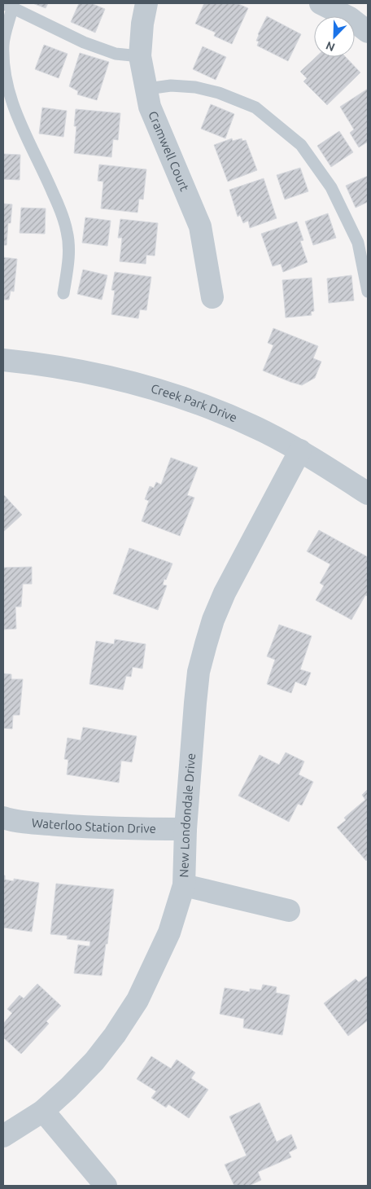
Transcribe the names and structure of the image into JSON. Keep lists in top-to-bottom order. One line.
{"streets":{"street":["Cramwell Court","Creek Park Drive","New Londondale Drive","Waterloo Station Drive"]},"crossings":[["Creek Park Drive","New Londondale Drive"],["New Londondale Drive","Waterloo Station Drive"]],"north":"bottom left"}
